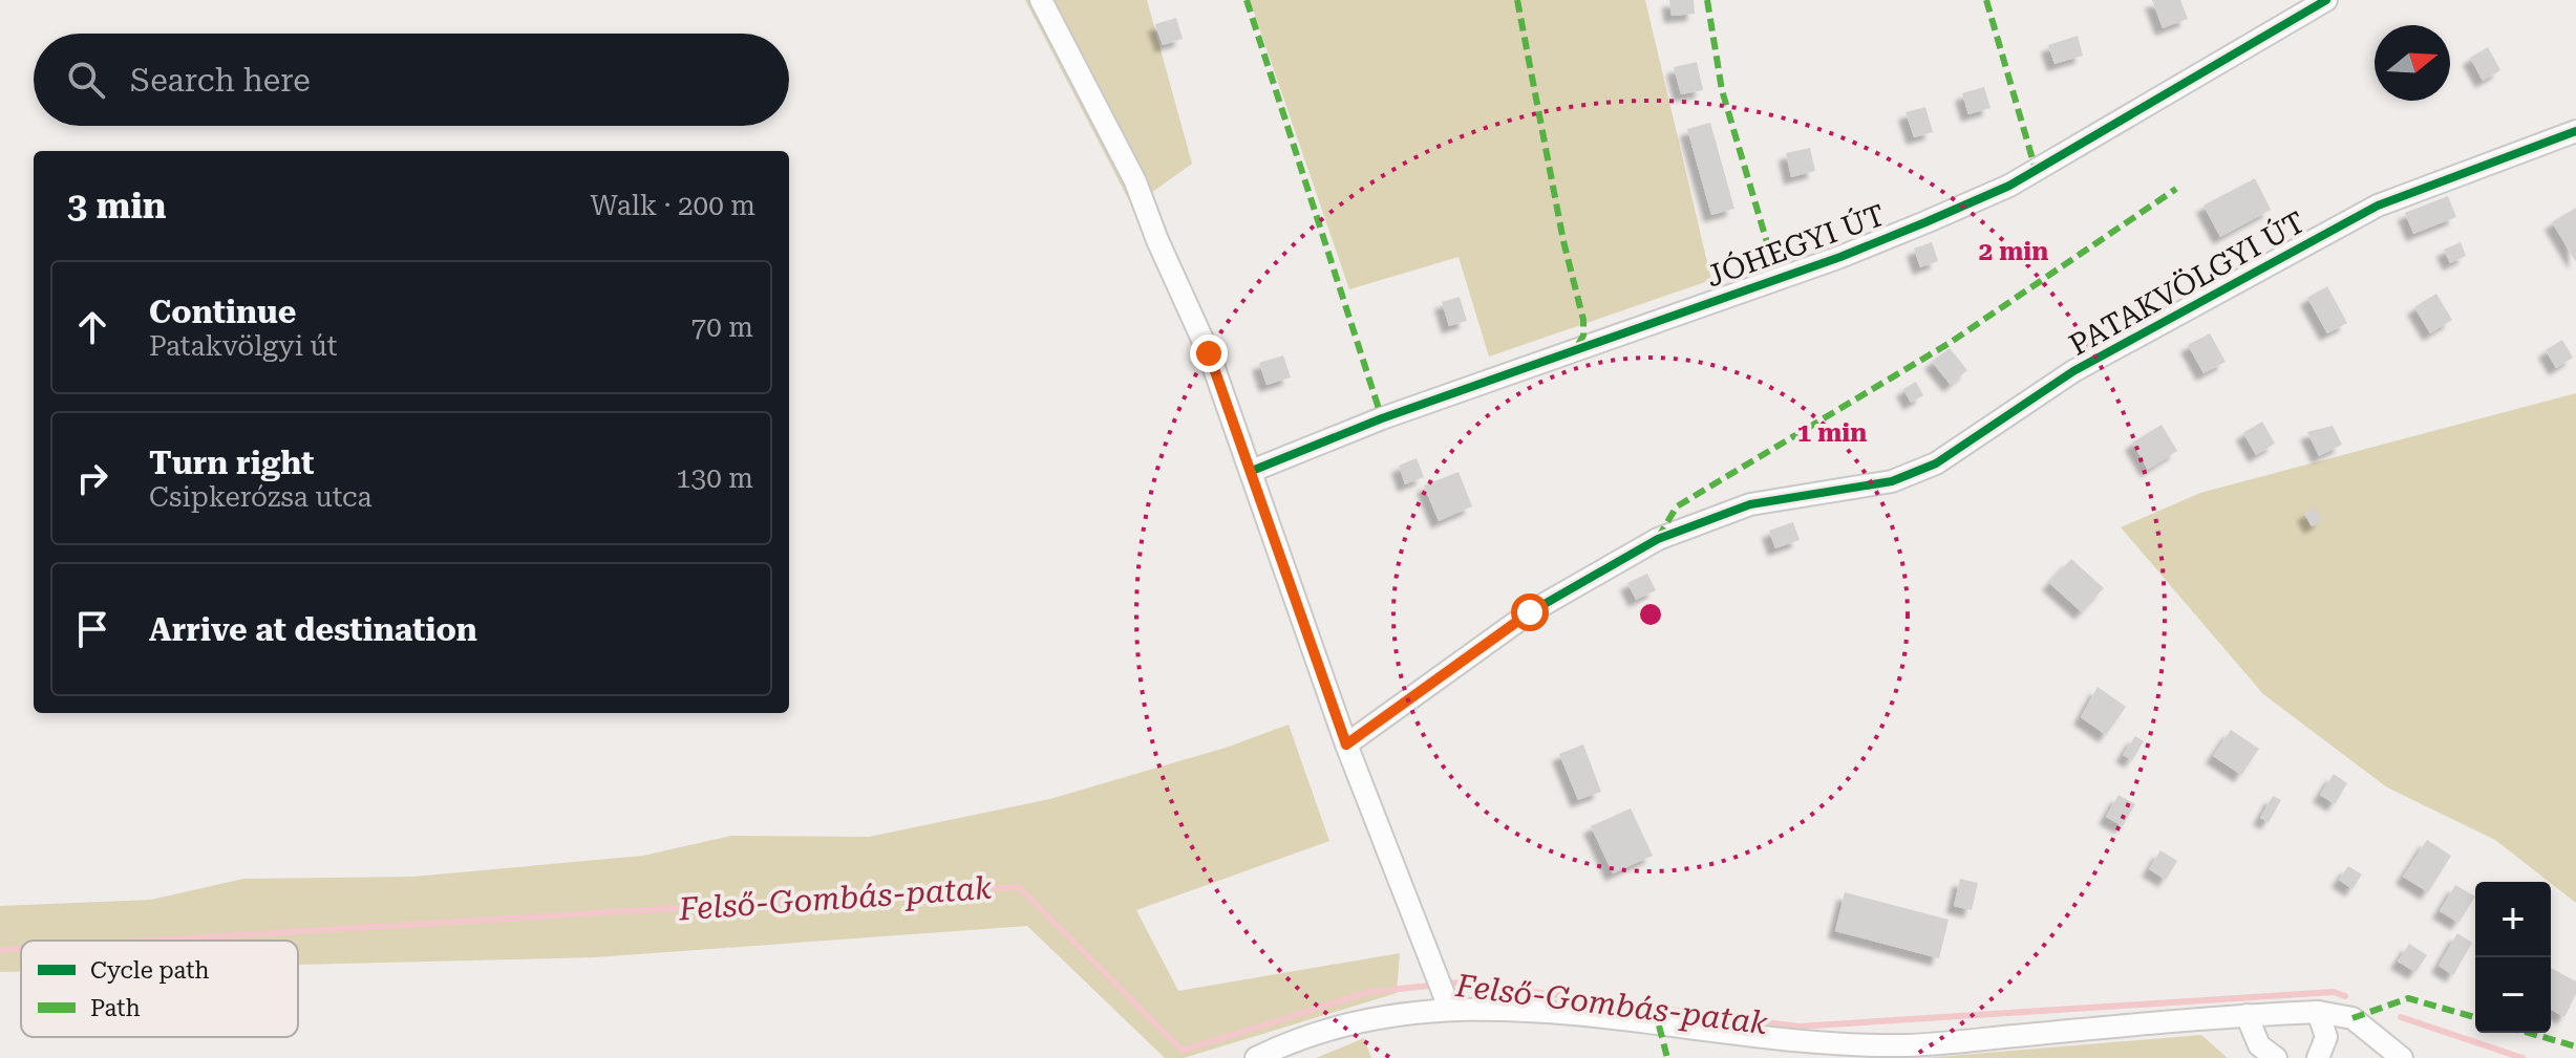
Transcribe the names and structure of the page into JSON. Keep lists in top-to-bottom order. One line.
{"streets":{"street":["JÓHEGYI ÚT","PATAKVÖLGYI ÚT"]},"water":["Felső-Gombás-patak"],"legend":["Cycle path","Path"],"north":"right","page":{"search":"Search here","heading":["3 min","Walk · 200 m"],"list":[["Continue","Patakvölgyi út","70 m"],["Turn right","Csipkerózsa utca","130 m"],"Arrive at destination"],"map_buttons":["+","−"]},"rings":["2 min","1 min"]}
